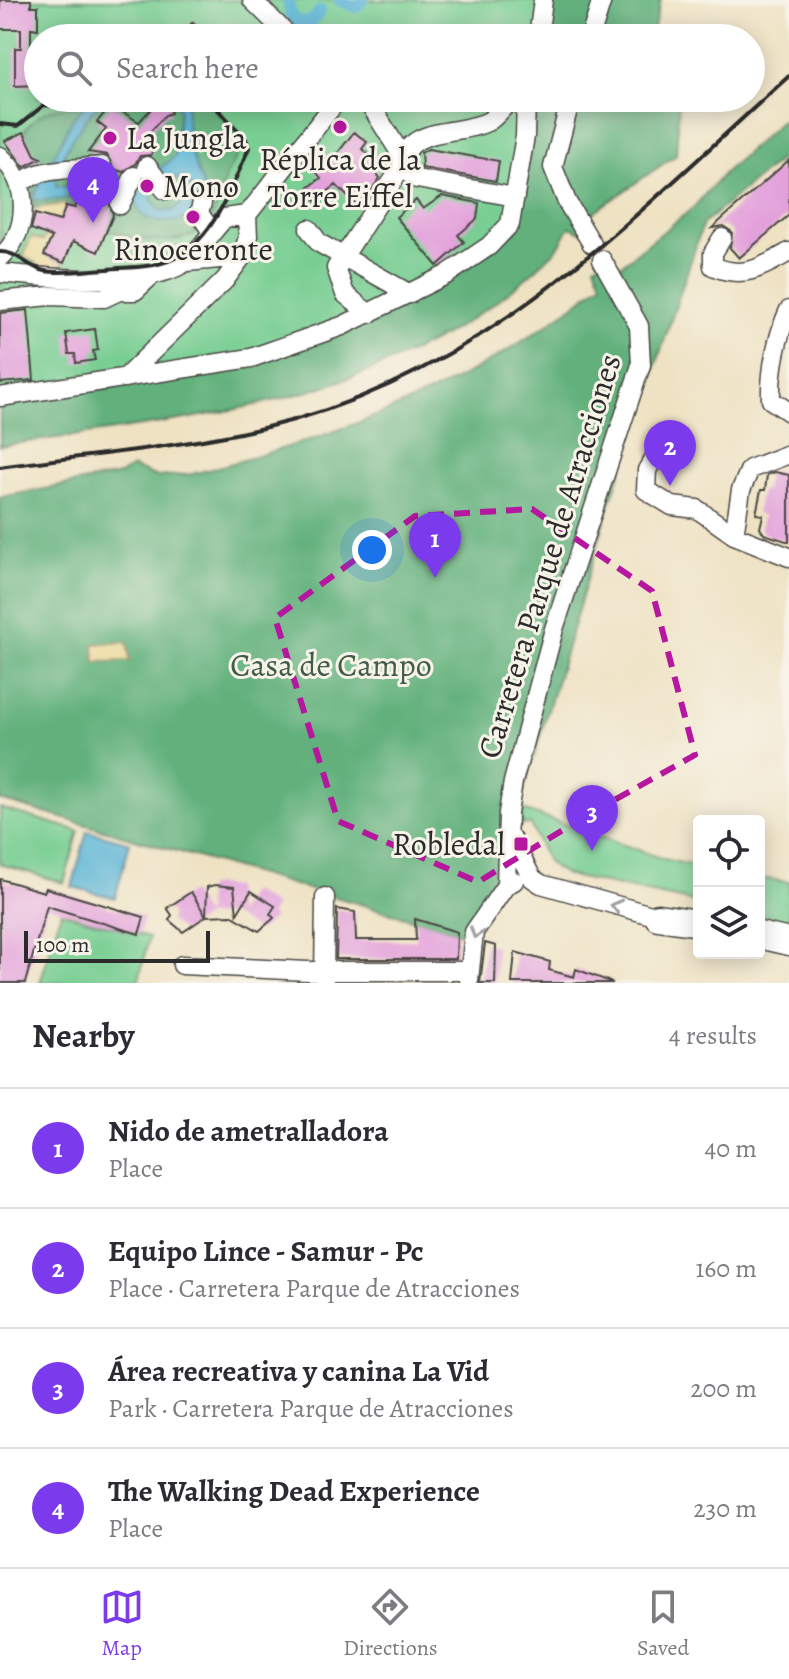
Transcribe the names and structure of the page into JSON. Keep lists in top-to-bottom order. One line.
{"streets":{"street":["Carretera Parque de Atracciones"]},"parks":["Casa de Campo"],"places":{"other":["Réplica de la Torre Eiffel","La Jungla","Mono","Rinoceronte"],"transit":["Robledal"]},"scale_bar":"100 m","page":{"search":"Search here","pins":["4","2","1","3"],"scale":"100 m","heading":["Nearby","4 results"],"list":[{"mark":"1","name":"Nido de ametralladora","note":"Place","value":"40 m"},{"mark":"2","name":"Equipo Lince - Samur - Pc","note":"Place · Carretera Parque de Atracciones","value":"160 m"},{"mark":"3","name":"Área recreativa y canina La Vid","note":"Park · Carretera Parque de Atracciones","value":"200 m"},{"mark":"4","name":"The Walking Dead Experience","note":"Place","value":"230 m"}],"nav":["Map","Directions","Saved"]}}
